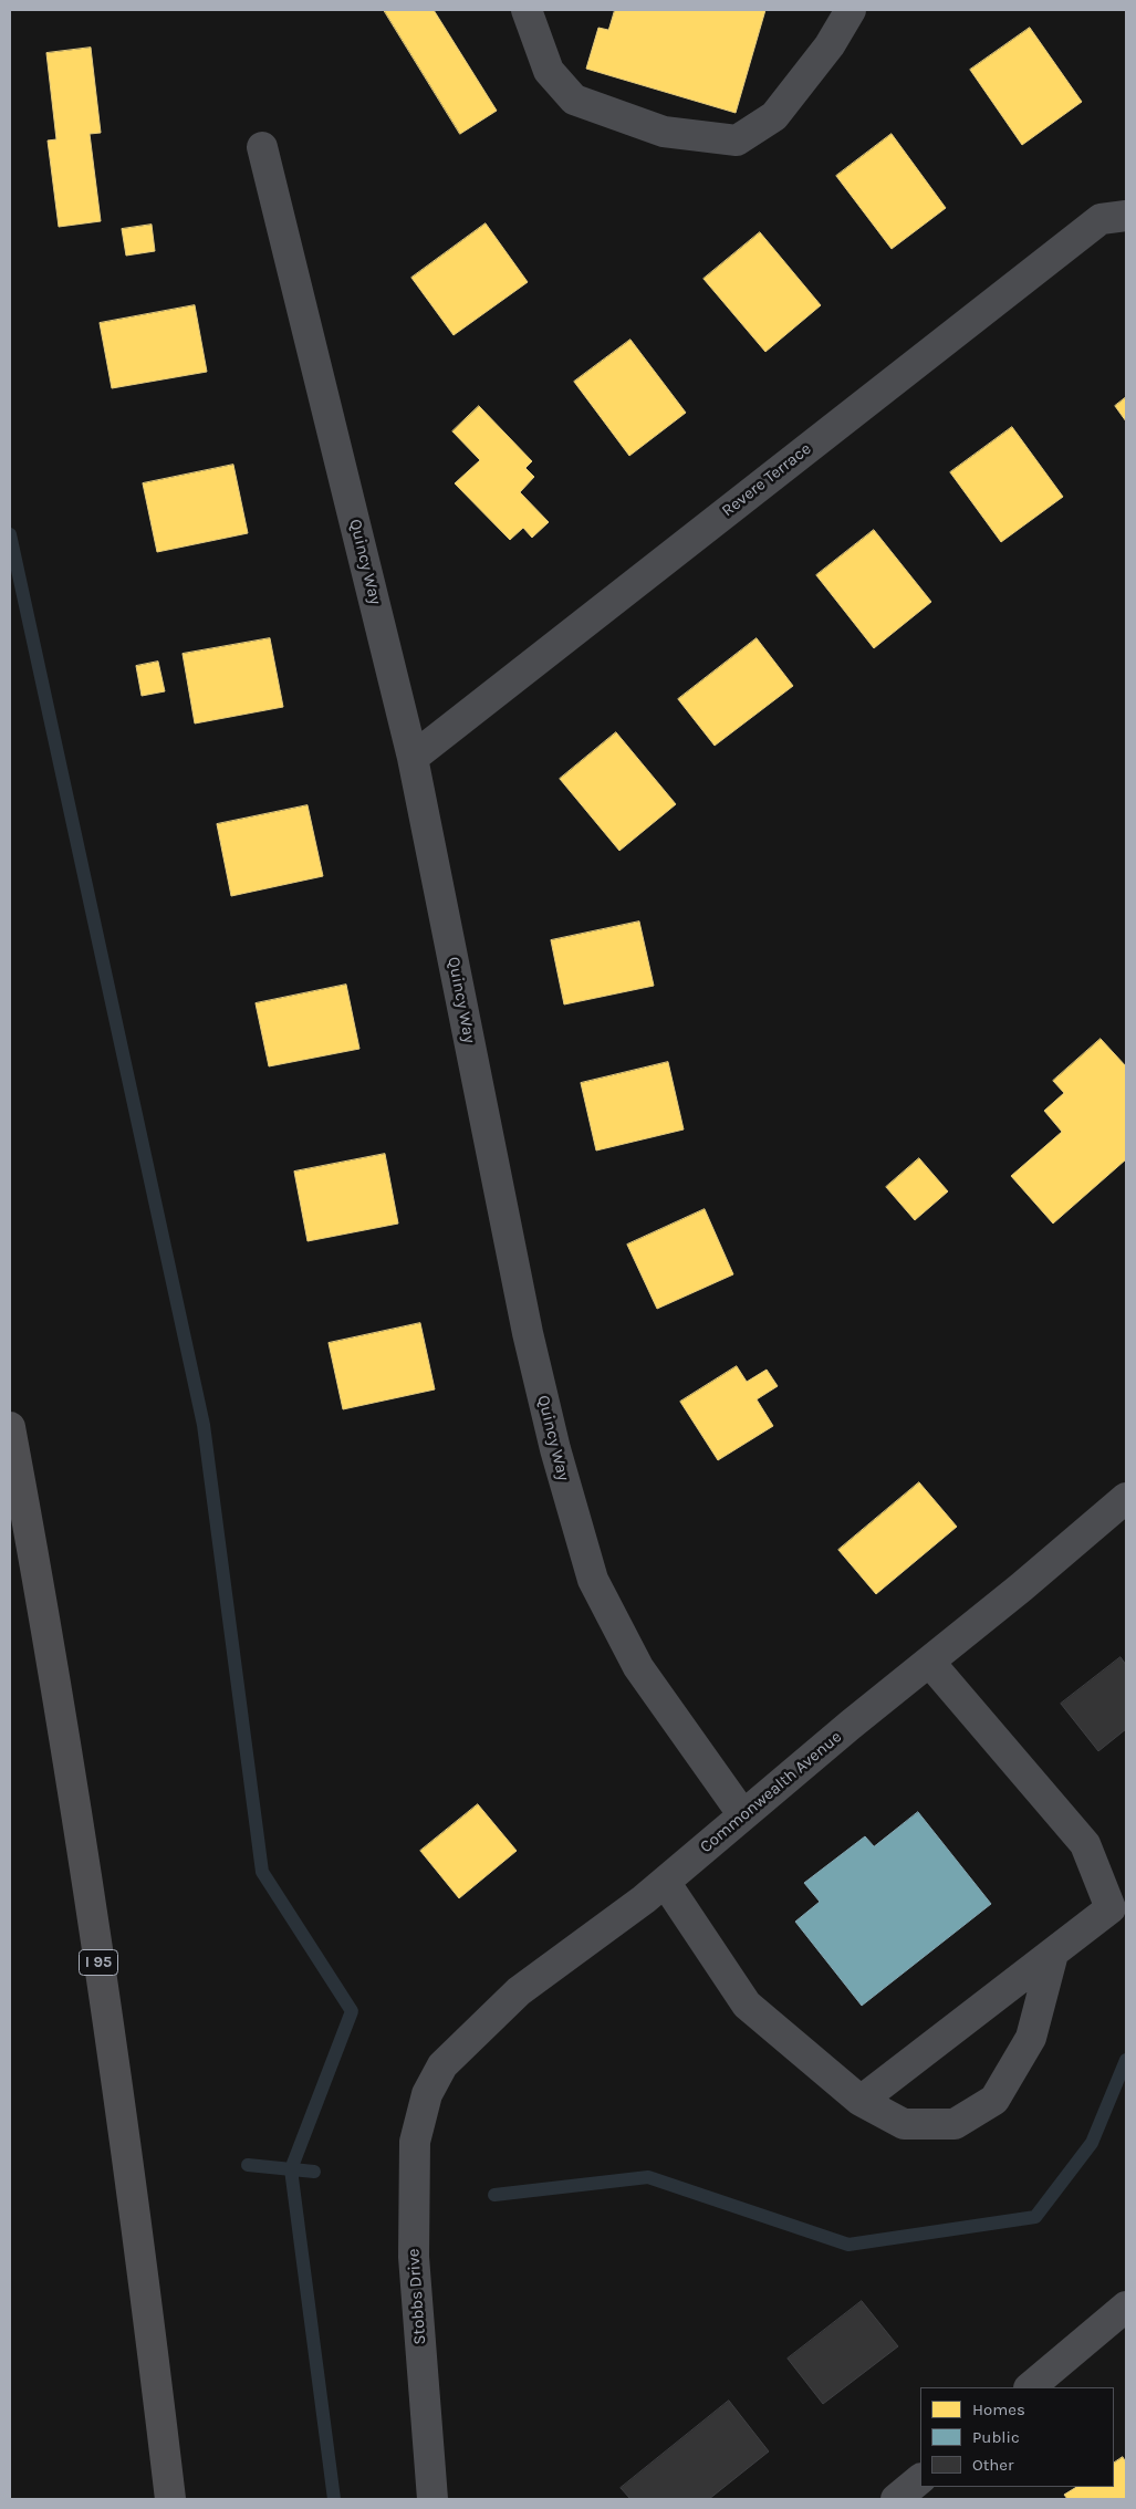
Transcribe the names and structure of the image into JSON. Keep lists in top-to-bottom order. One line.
{"streets":{"highway":["I 95"],"street":["Revere Terrace","Quincy Way","Commonwealth Avenue","Stobbs Drive"]},"crossings":[["Revere Terrace","Quincy Way"],["Quincy Way","Commonwealth Avenue"],["Commonwealth Avenue","Stobbs Drive"]],"legend":["Homes","Public","Other"]}
